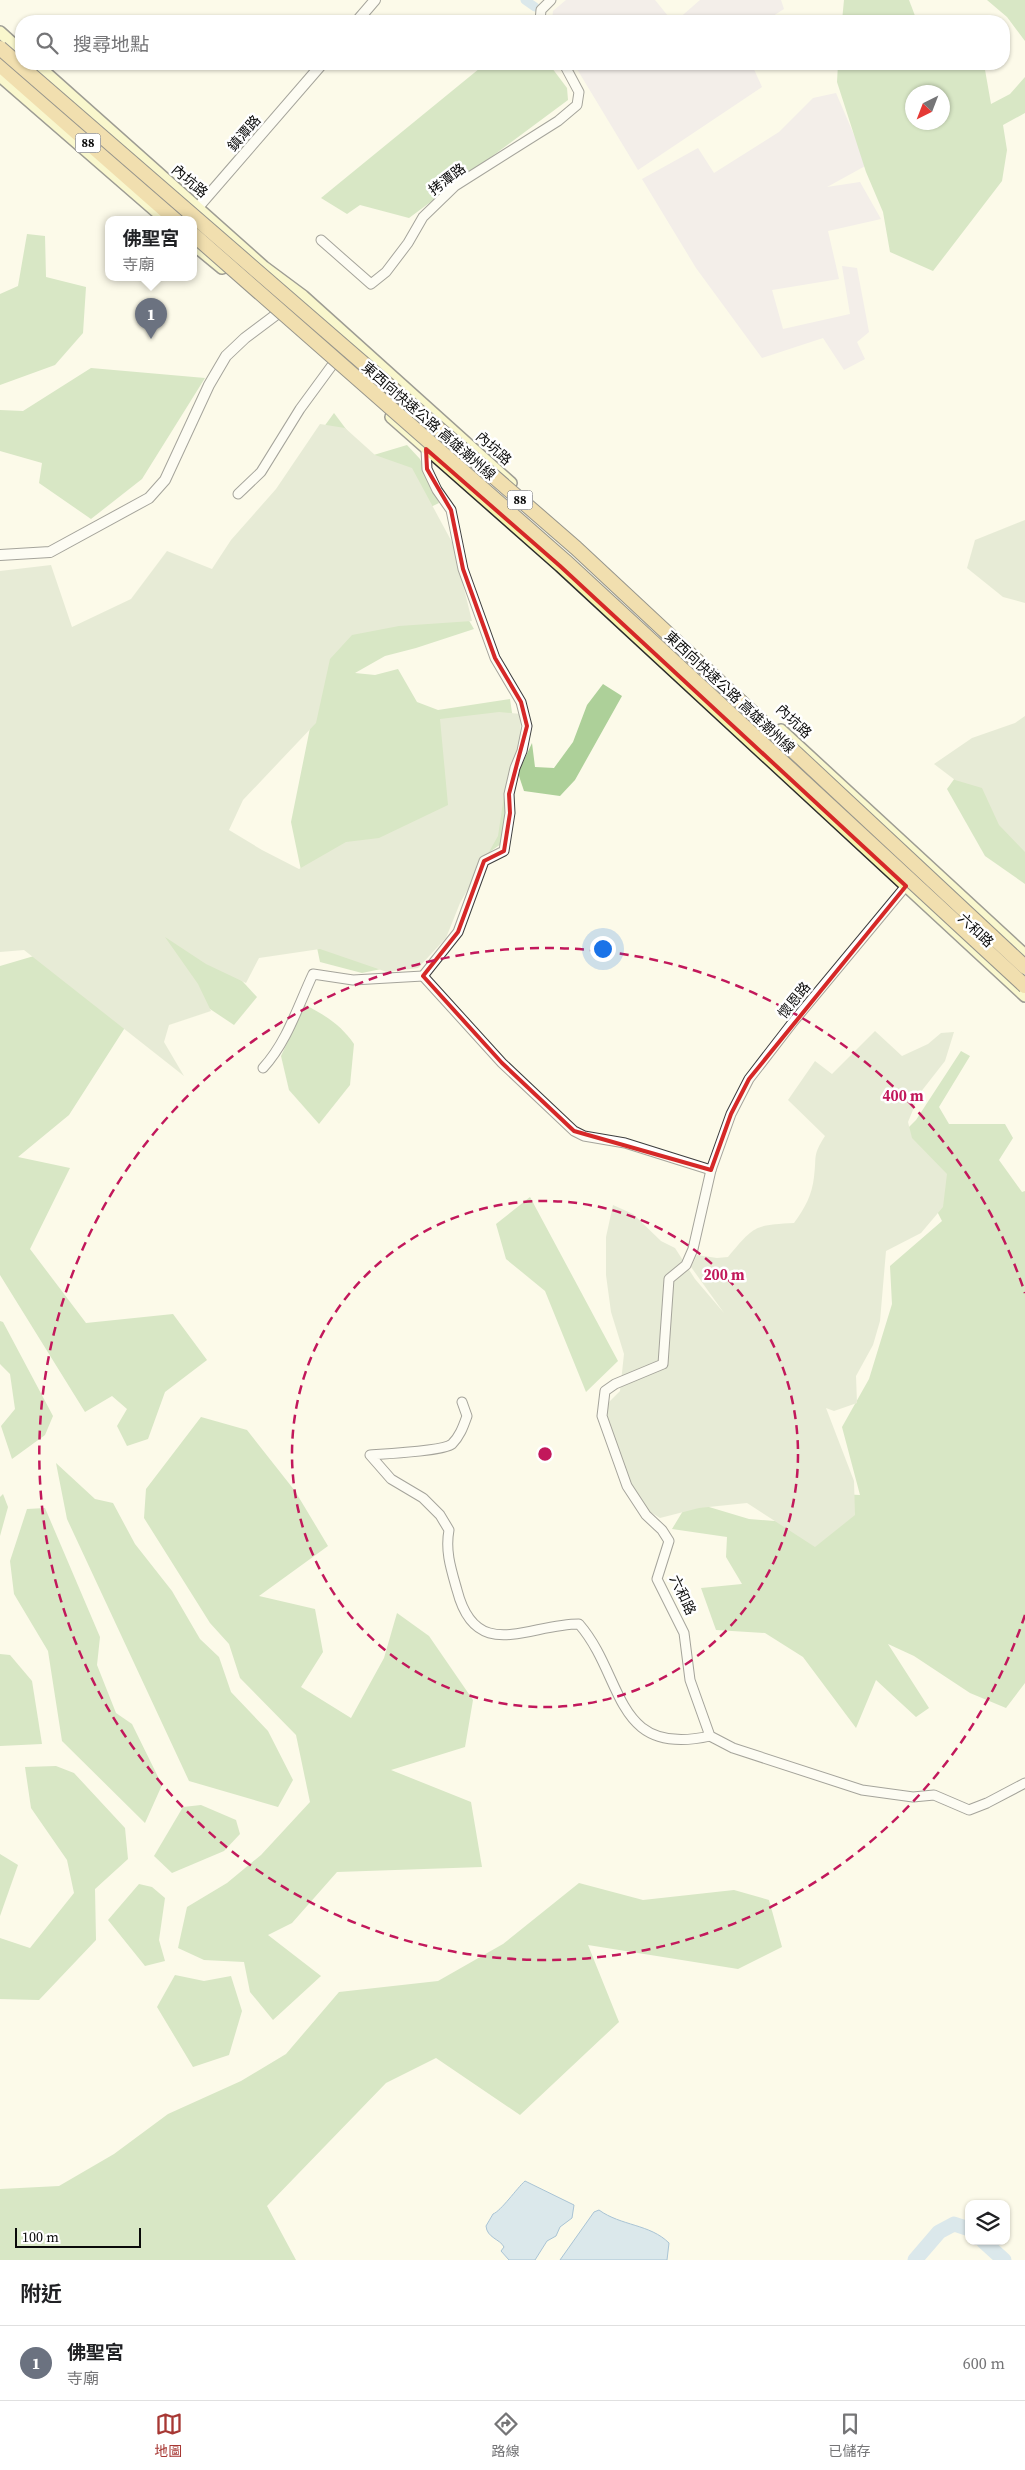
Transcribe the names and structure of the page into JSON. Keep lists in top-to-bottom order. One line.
{"streets":{"highway":["88","東西向快速公路 高雄潮州線"],"main road":["內坑路","六和路"],"street":["鎮潭路","拷潭路","懷恩路"]},"crossings":[["鎮潭路","內坑路"],["內坑路","六和路"],["內坑路","懷恩路"],["六和路","懷恩路"]],"scale_bar":"100 m","north":"bottom left","page":{"search":"搜尋地點","popup":["佛聖宮","寺廟"],"pins":"1","scale":"100 m","heading":"附近","list":[{"mark":"1","name":"佛聖宮","note":"寺廟","value":"600 m"}],"nav":["地圖","路線","已儲存"]},"rings":["400 m","200 m"]}
